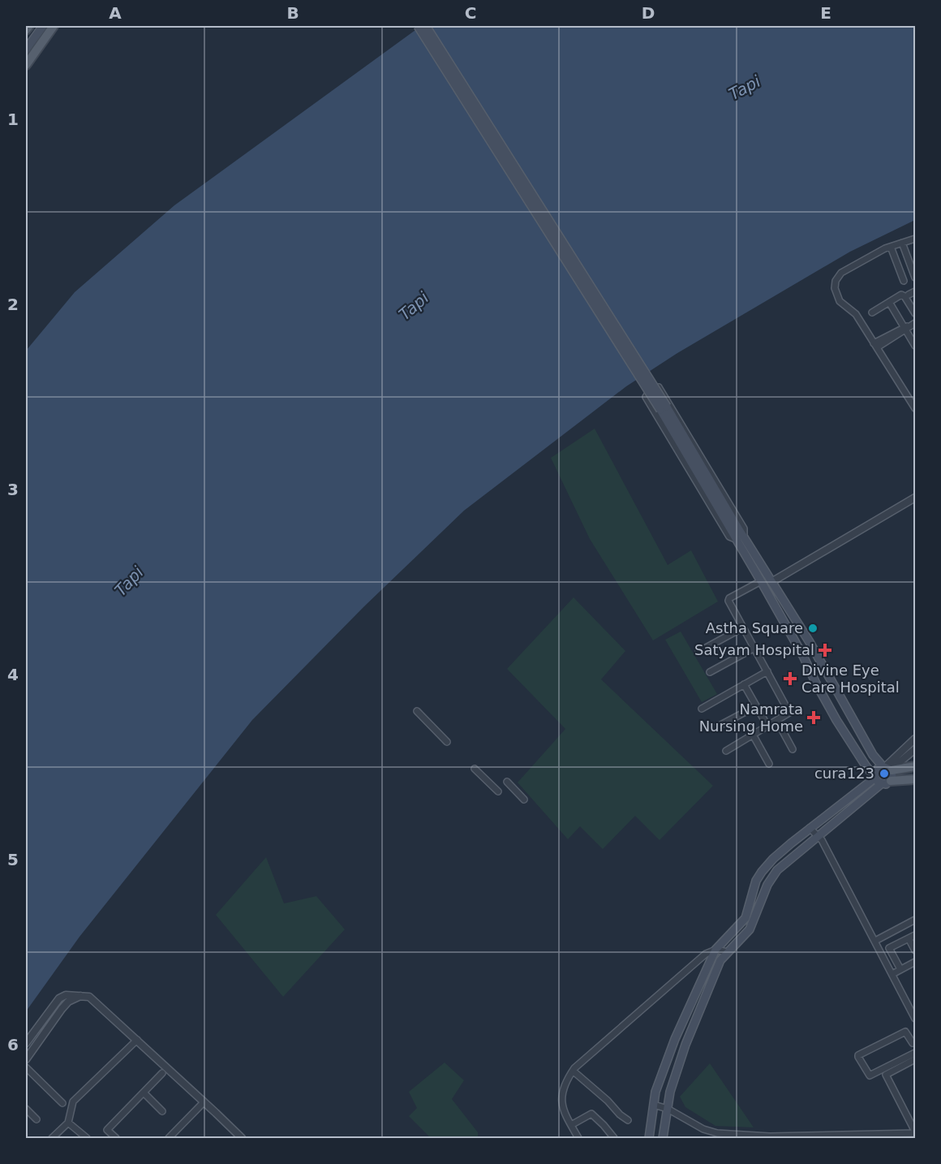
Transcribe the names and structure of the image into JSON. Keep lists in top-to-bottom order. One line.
{"water":["Tapi"],"places":{"other":["Astha Square","cura123"],"health":["Satyam Hospital","Divine Eye Care Hospital","Namrata Nursing Home"]},"grid":{"columns":["A","B","C","D","E"],"rows":["1","2","3","4","5","6"]}}
